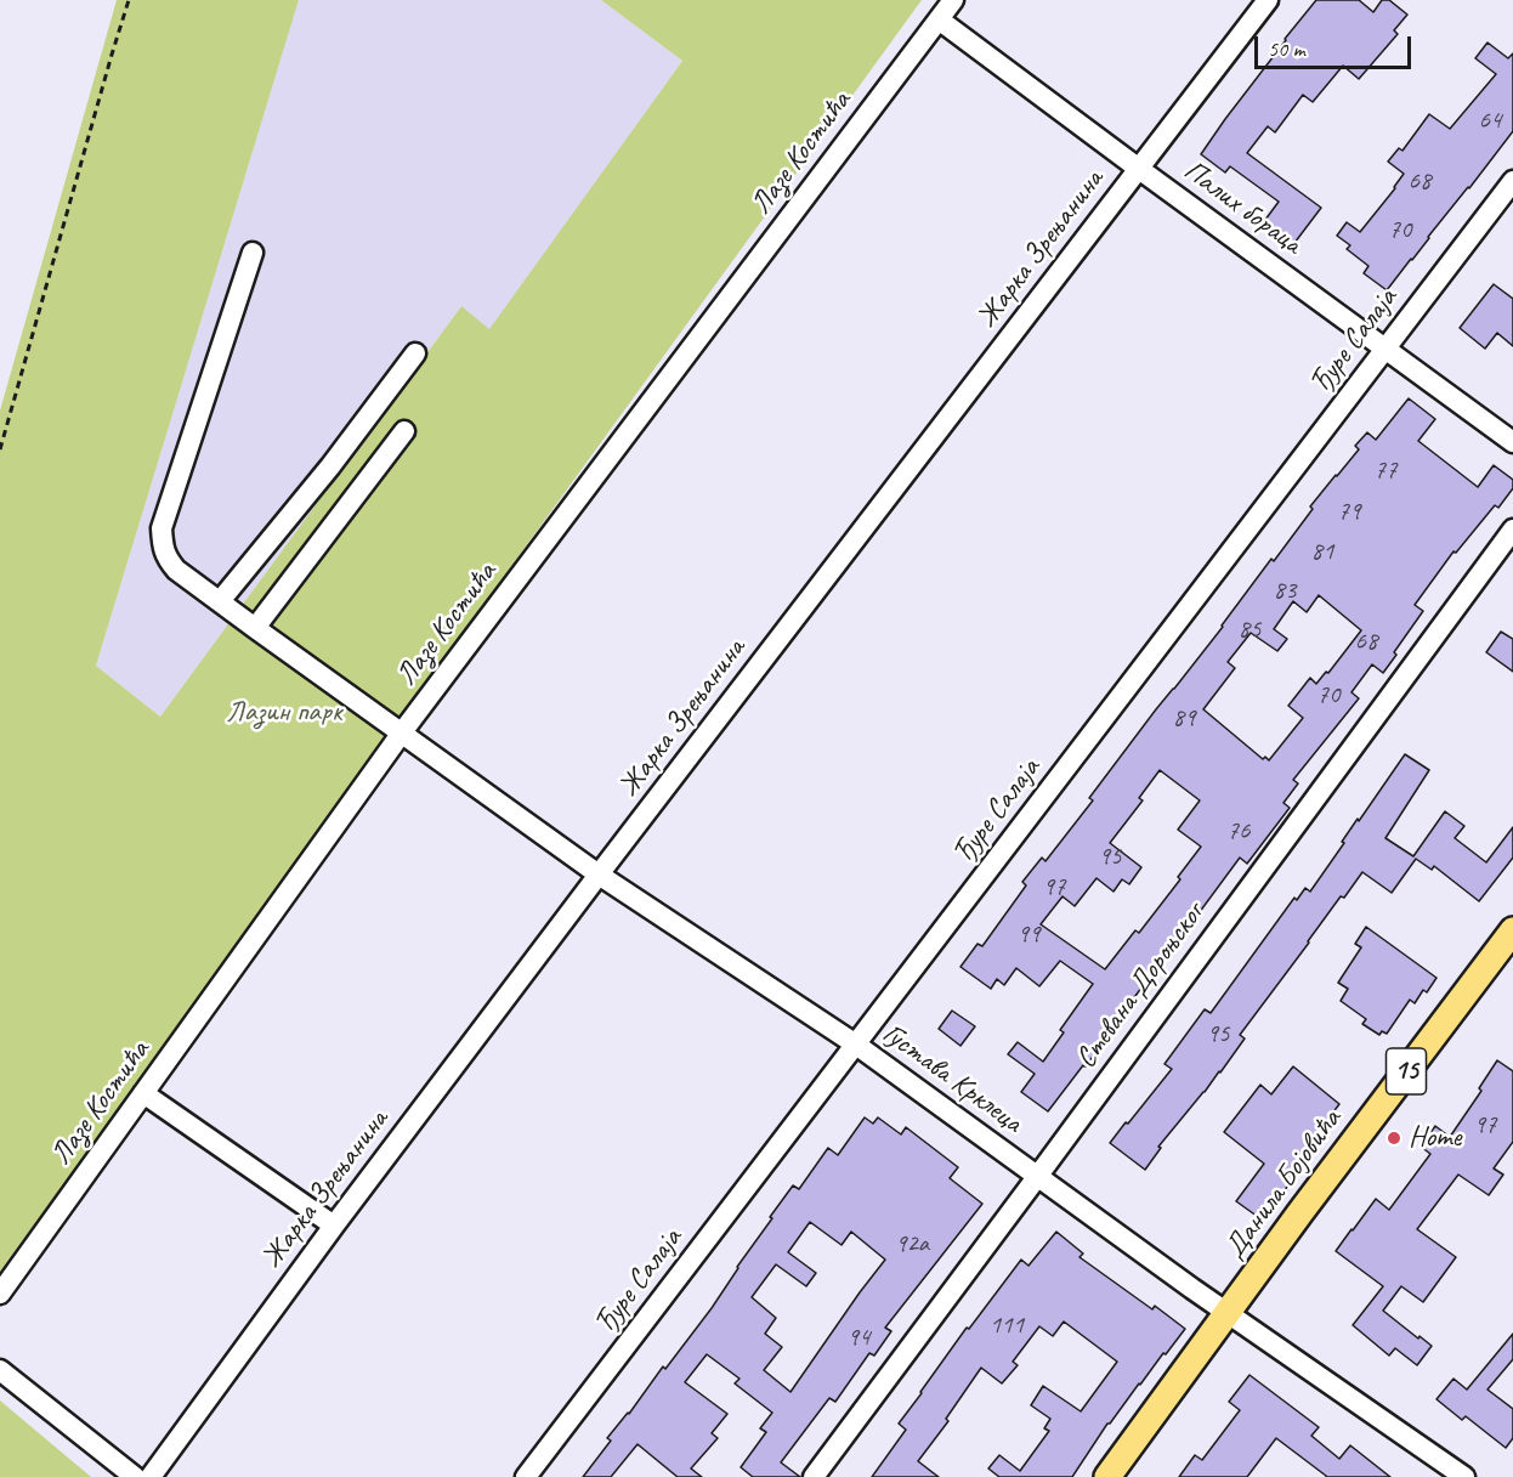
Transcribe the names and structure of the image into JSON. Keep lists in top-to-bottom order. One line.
{"streets":{"main road":["15","Данила Бојовића"],"street":["Лазе Костића","Палих бораца","Жарка Зрењанина","Ђуре Салаја","Стевана Дороњског","Густава Крклеца"]},"crossings":[["Лазе Костића","Палих бораца"],["Лазе Костића","Густава Крклеца"],["Палих бораца","Жарка Зрењанина"],["Палих бораца","Ђуре Салаја"],["Жарка Зрењанина","Густава Крклеца"],["Ђуре Салаја","Густава Крклеца"],["Стевана Дороњског","Густава Крклеца"],["Густава Крклеца","Данила Бојовића"]],"parks":["Лазин парк"],"places":["Home"],"house_numbers":["64","68","70","77","79","81","83","85","68","70","89","76","95","97","99","95","97","92a","111","94"],"scale_bar":"50 m"}
